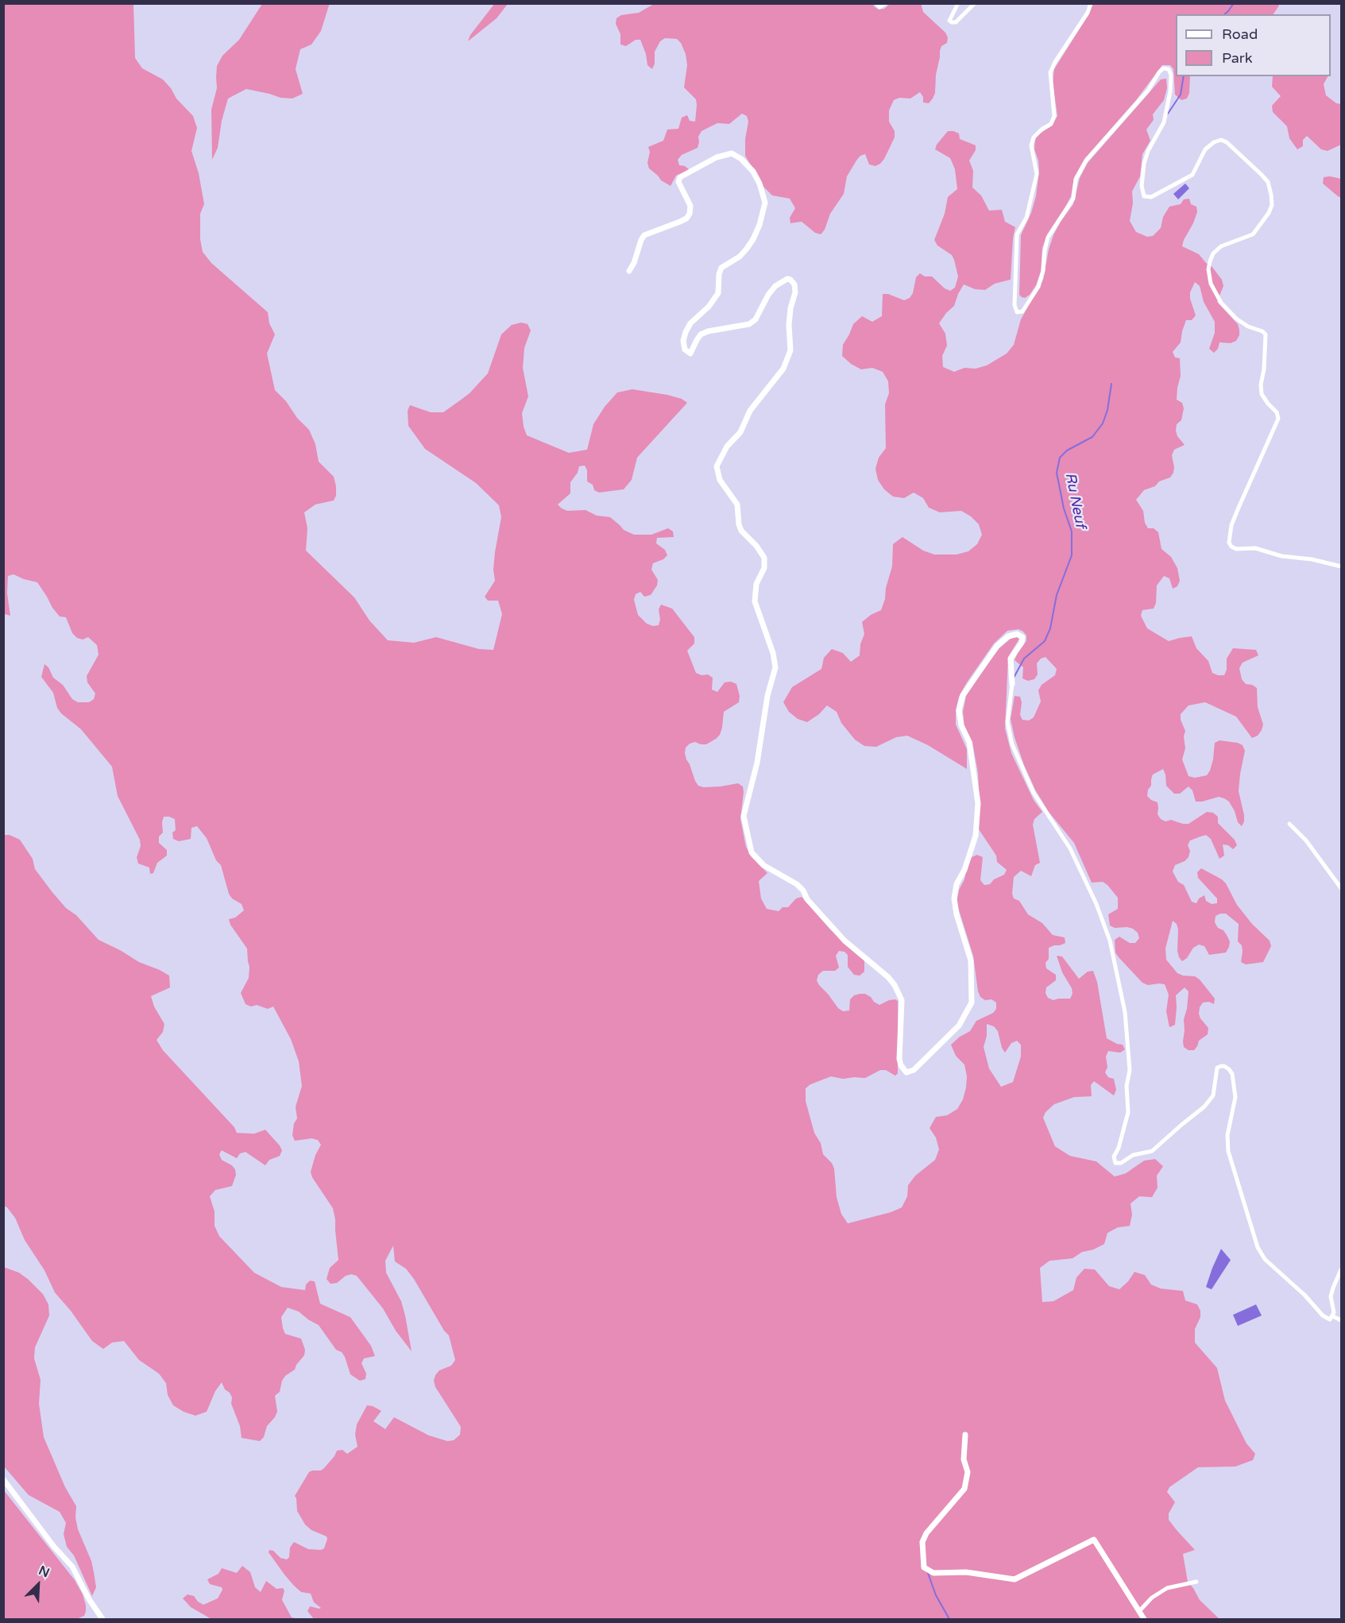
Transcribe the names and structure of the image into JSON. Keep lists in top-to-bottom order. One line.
{"water":["Ru Neuf"],"legend":["Road","Park"],"north":"top right"}
